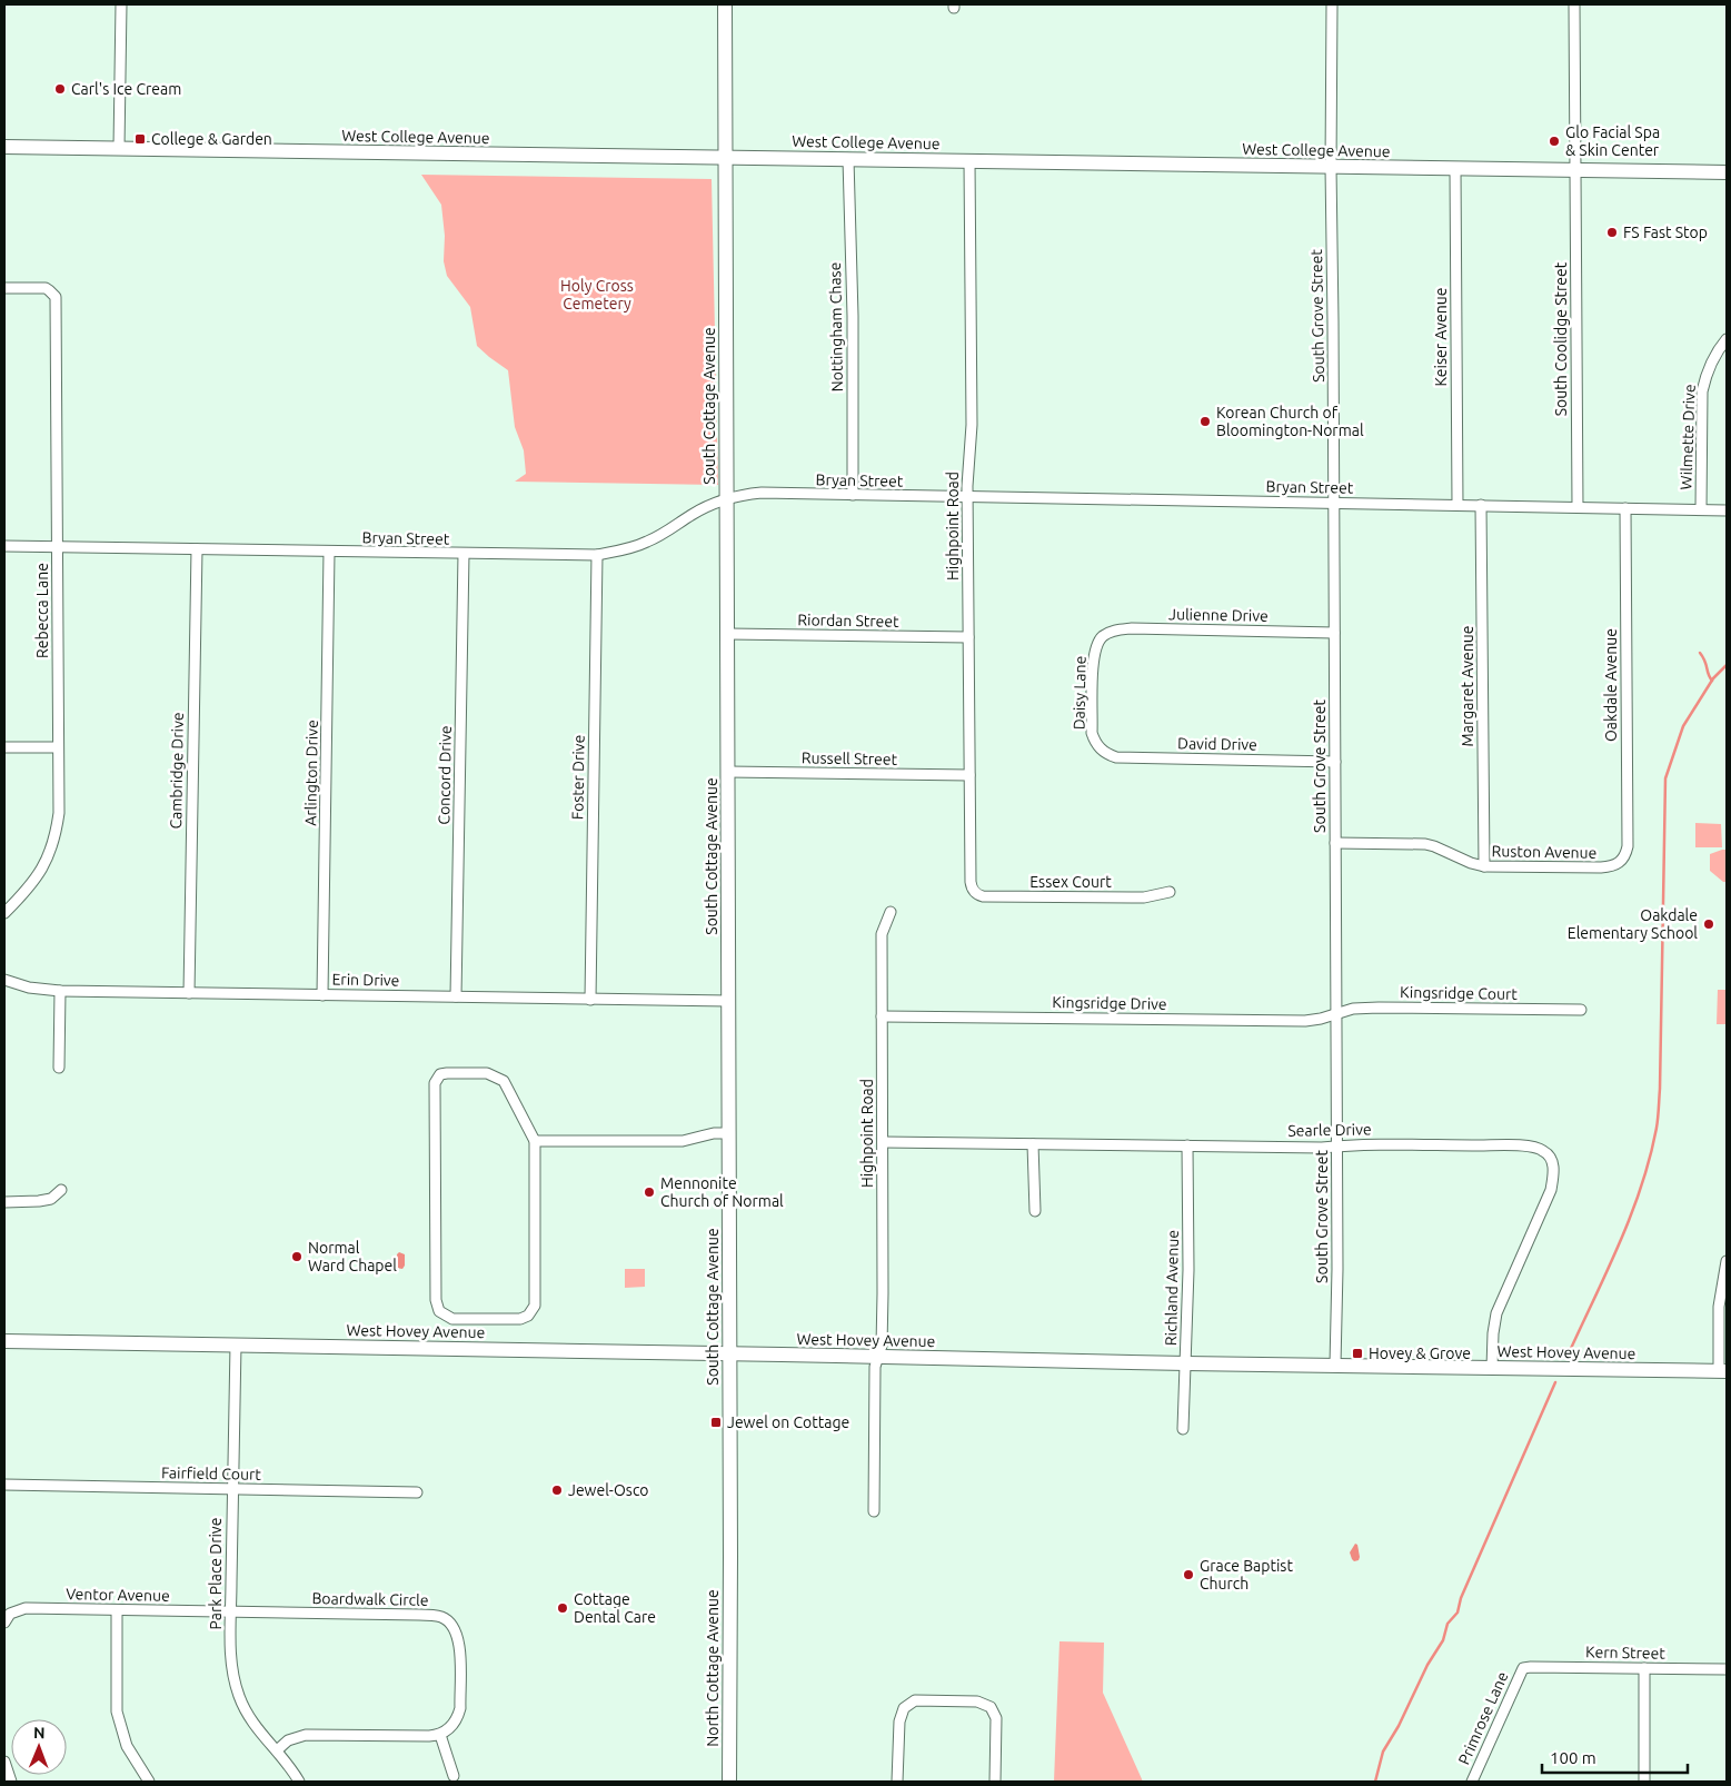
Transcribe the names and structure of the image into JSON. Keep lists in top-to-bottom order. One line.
{"streets":{"main road":["West College Avenue","South Cottage Avenue","West Hovey Avenue","North Cottage Avenue"],"street":["South Grove Street","Nottingham Chase","Keiser Avenue","South Coolidge Street","Wilmette Drive","Bryan Street","Highpoint Road","Rebecca Lane","Julienne Drive","Riordan Street","Oakdale Avenue","Margaret Avenue","Daisy Lane","David Drive","Russell Street","Cambridge Drive","Arlington Drive","Concord Drive","Foster Drive","Ruston Avenue","Essex Court","Erin Drive","Kingsridge Court","Kingsridge Drive","Searle Drive","Richland Avenue","Fairfield Court","Park Place Drive","Ventor Avenue","Boardwalk Circle","Kern Street","Primrose Lane"]},"crossings":[["West College Avenue","South Grove Street"],["West College Avenue","Nottingham Chase"],["West College Avenue","Keiser Avenue"],["West College Avenue","South Coolidge Street"],["West College Avenue","South Cottage Avenue"],["West College Avenue","Highpoint Road"],["South Grove Street","Bryan Street"],["South Grove Street","Julienne Drive"],["South Grove Street","David Drive"],["South Grove Street","Ruston Avenue"],["South Grove Street","Kingsridge Court"],["South Grove Street","Kingsridge Drive"],["South Grove Street","Searle Drive"],["South Grove Street","West Hovey Avenue"],["Nottingham Chase","Bryan Street"],["Keiser Avenue","Bryan Street"],["South Coolidge Street","Bryan Street"],["South Cottage Avenue","Bryan Street"],["South Cottage Avenue","Riordan Street"],["South Cottage Avenue","Russell Street"],["South Cottage Avenue","Erin Drive"],["South Cottage Avenue","West Hovey Avenue"],["South Cottage Avenue","North Cottage Avenue"],["Wilmette Drive","Bryan Street"],["Bryan Street","Highpoint Road"],["Bryan Street","Rebecca Lane"],["Bryan Street","Oakdale Avenue"],["Bryan Street","Margaret Avenue"],["Bryan Street","Cambridge Drive"],["Bryan Street","Arlington Drive"],["Bryan Street","Concord Drive"],["Bryan Street","Foster Drive"],["Highpoint Road","Riordan Street"],["Highpoint Road","Russell Street"],["Highpoint Road","Essex Court"],["Highpoint Road","Kingsridge Drive"],["Highpoint Road","Searle Drive"],["Highpoint Road","West Hovey Avenue"],["Julienne Drive","Daisy Lane"],["Oakdale Avenue","Ruston Avenue"],["Margaret Avenue","Ruston Avenue"],["Daisy Lane","David Drive"],["Cambridge Drive","Erin Drive"],["Arlington Drive","Erin Drive"],["Concord Drive","Erin Drive"],["Foster Drive","Erin Drive"],["Kingsridge Court","Kingsridge Drive"],["Searle Drive","Richland Avenue"],["Searle Drive","West Hovey Avenue"],["Richland Avenue","West Hovey Avenue"],["West Hovey Avenue","Park Place Drive"],["Fairfield Court","Park Place Drive"],["Park Place Drive","Ventor Avenue"],["Park Place Drive","Boardwalk Circle"],["Ventor Avenue","Boardwalk Circle"],["Kern Street","Primrose Lane"]],"parks":["Holy Cross Cemetery"],"places":{"other":["Carl's Ice Cream","Glo Facial Spa & Skin Center","FS Fast Stop","Korean Church of Bloomington-Normal","Oakdale Elementary School","Mennonite Church of Normal","Normal Ward Chapel","Jewel-Osco","Grace Baptist Church","Cottage Dental Care"],"transit":["College & Garden","Hovey & Grove","Jewel on Cottage"]},"scale_bar":"100 m","north":"top"}
